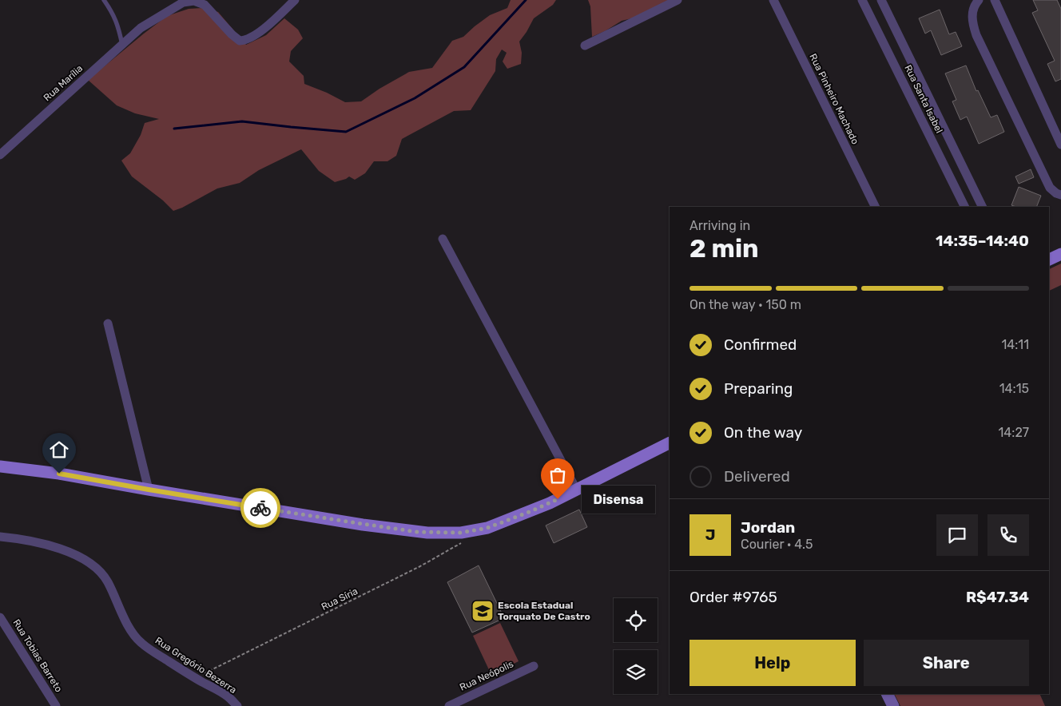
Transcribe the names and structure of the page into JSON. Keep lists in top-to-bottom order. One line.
{"streets":{"street":["Rua Marília","Rua Pinheiro Machado","Rua Santa Isabel","Rua Tobias Barreto","Rua Gregório Bezerra","Rua Neópolis"],"path":["Rua Síria"]},"crossings":[["Rua Síria","Rua Gregório Bezerra"]],"places":{"other":["Disensa"],"school or university":["Escola Estadual Torquato De Castro"]},"page":{"heading":["2 min","Arriving in","14:35–14:40"],"panel":["Jordan","Courier · 4.5","Order #9765","R$47.34"],"bar":"On the way · 150 m","list":[["Confirmed","14:11"],["Preparing","14:15"],["On the way","14:27"],"Delivered"],"bubble":"Disensa","round":"J","buttons":["Help","Share"]}}
